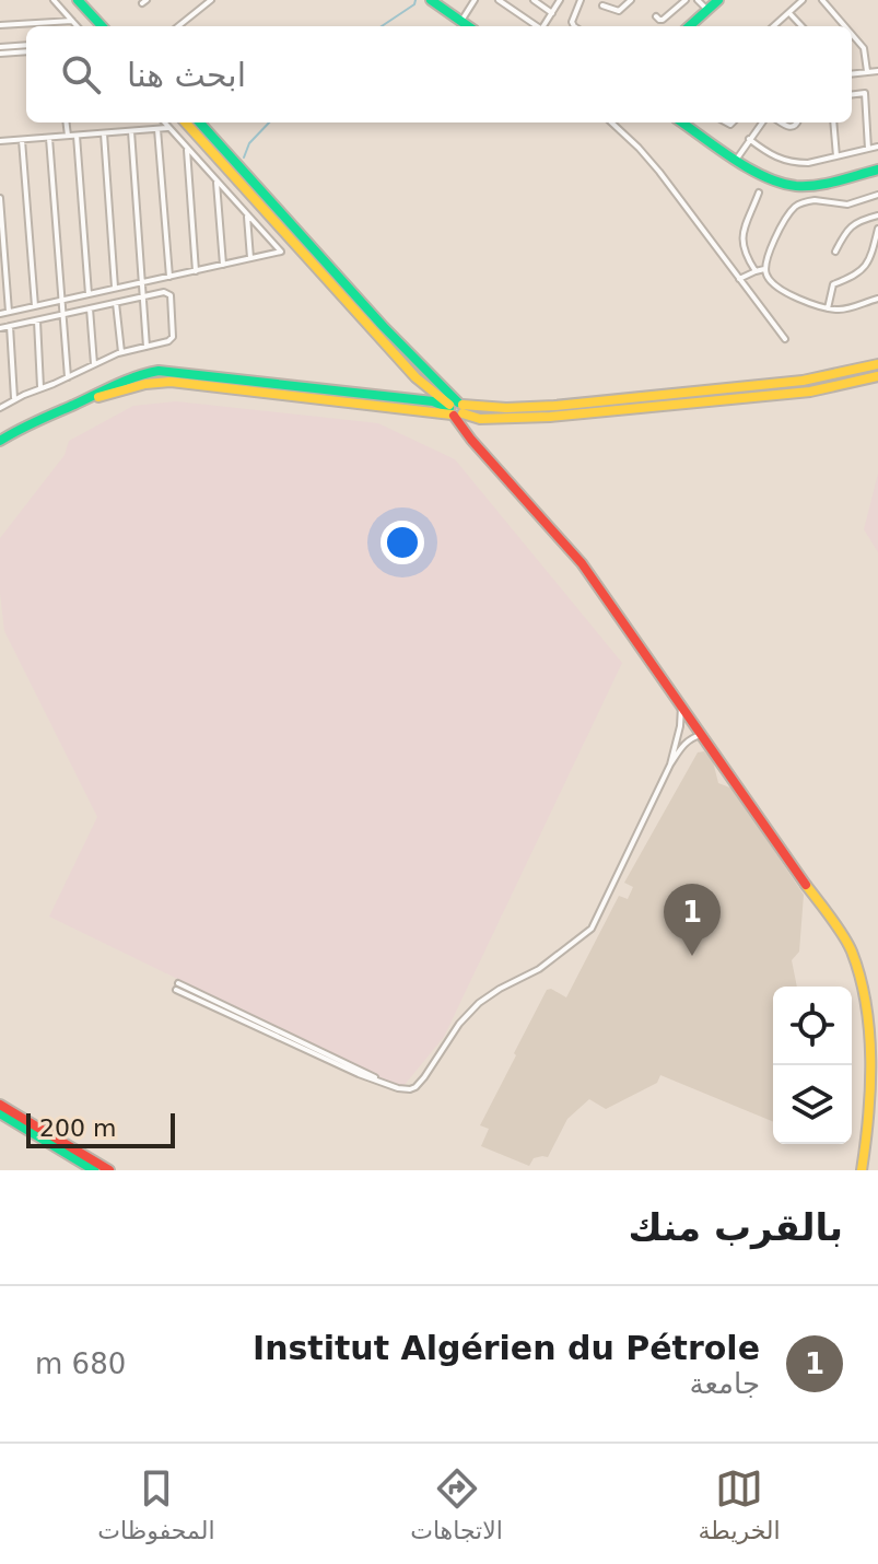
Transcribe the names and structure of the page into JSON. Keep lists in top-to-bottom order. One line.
{"scale_bar":"200 m","page":{"search":"ابحث هنا","pins":"1","scale":"200 m","heading":"بالقرب منك","list":[{"mark":"1","name":"Institut Algérien du Pétrole","note":"جامعة","value":"680 m"}],"nav":["الخريطة","الاتجاهات","المحفوظات"]}}
